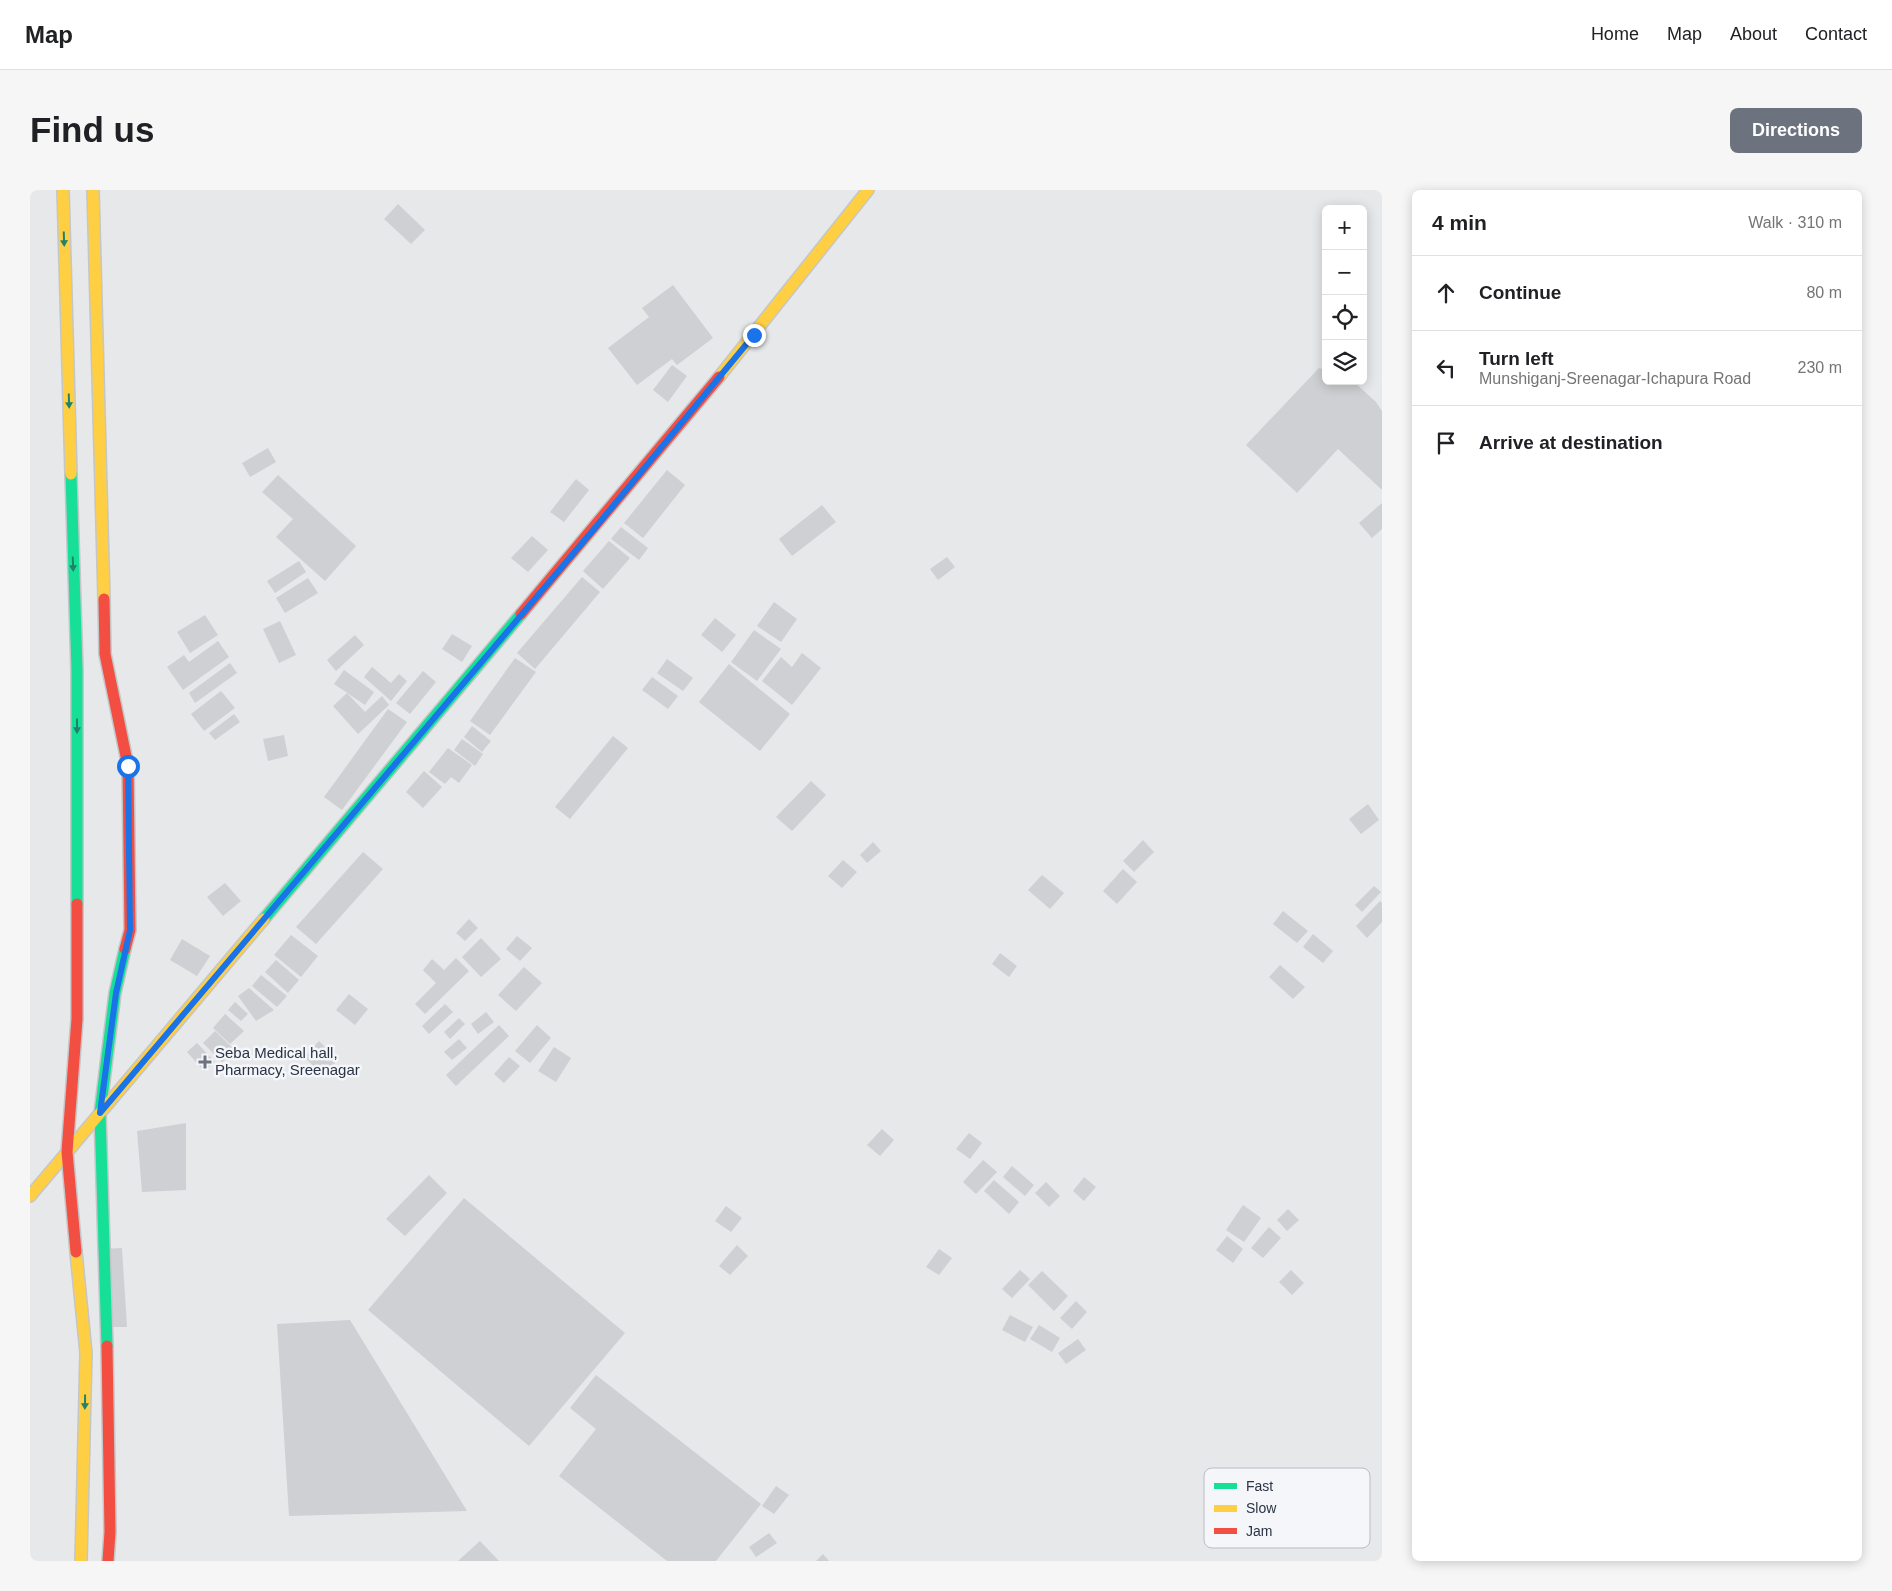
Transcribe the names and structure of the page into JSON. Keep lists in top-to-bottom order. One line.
{"places":{"health":["Seba Medical hall, Pharmacy, Sreenagar"]},"legend":["Fast","Slow","Jam"],"page":{"header":"Map","nav":["Home","Map","About","Contact"],"buttons":"Directions","title":"Find us","heading":["4 min","Walk · 310 m"],"map_buttons":["+","−"],"list":[["Continue","80 m"],["Turn left","Munshiganj-Sreenagar-Ichapura Road","230 m"],"Arrive at destination"]}}
